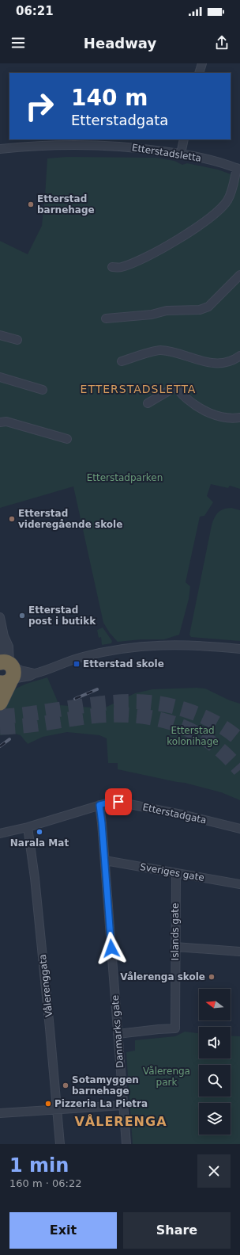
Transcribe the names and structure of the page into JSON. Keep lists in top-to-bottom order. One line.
{"streets":{"street":["Etterstadsletta","Etterstadgata","Sveriges gate","Islands gate","Vålerenggata","Danmarks gate"]},"crossings":[["Etterstadgata","Vålerenggata"],["Etterstadgata","Danmarks gate"],["Sveriges gate","Islands gate"],["Sveriges gate","Danmarks gate"],["Islands gate","Danmarks gate"]],"districts":["ETTERSTADSLETTA","VÅLERENGA"],"parks":["Etterstadparken","Etterstad kolonihage","Vålerenga park"],"places":{"other":["Etterstad barnehage","Etterstad videregående skole","Etterstad post i butikk","Narala Mat","Vålerenga skole","Sotamyggen barnehage","Pizzeria La Pietra"],"transit":["Etterstad skole"]},"north":"left","page":{"status":"06:21","header":"Headway","turn":["140 m","Etterstadgata"],"heading":["1 min","160 m · 06:22"],"buttons":["Exit","Share"]}}
